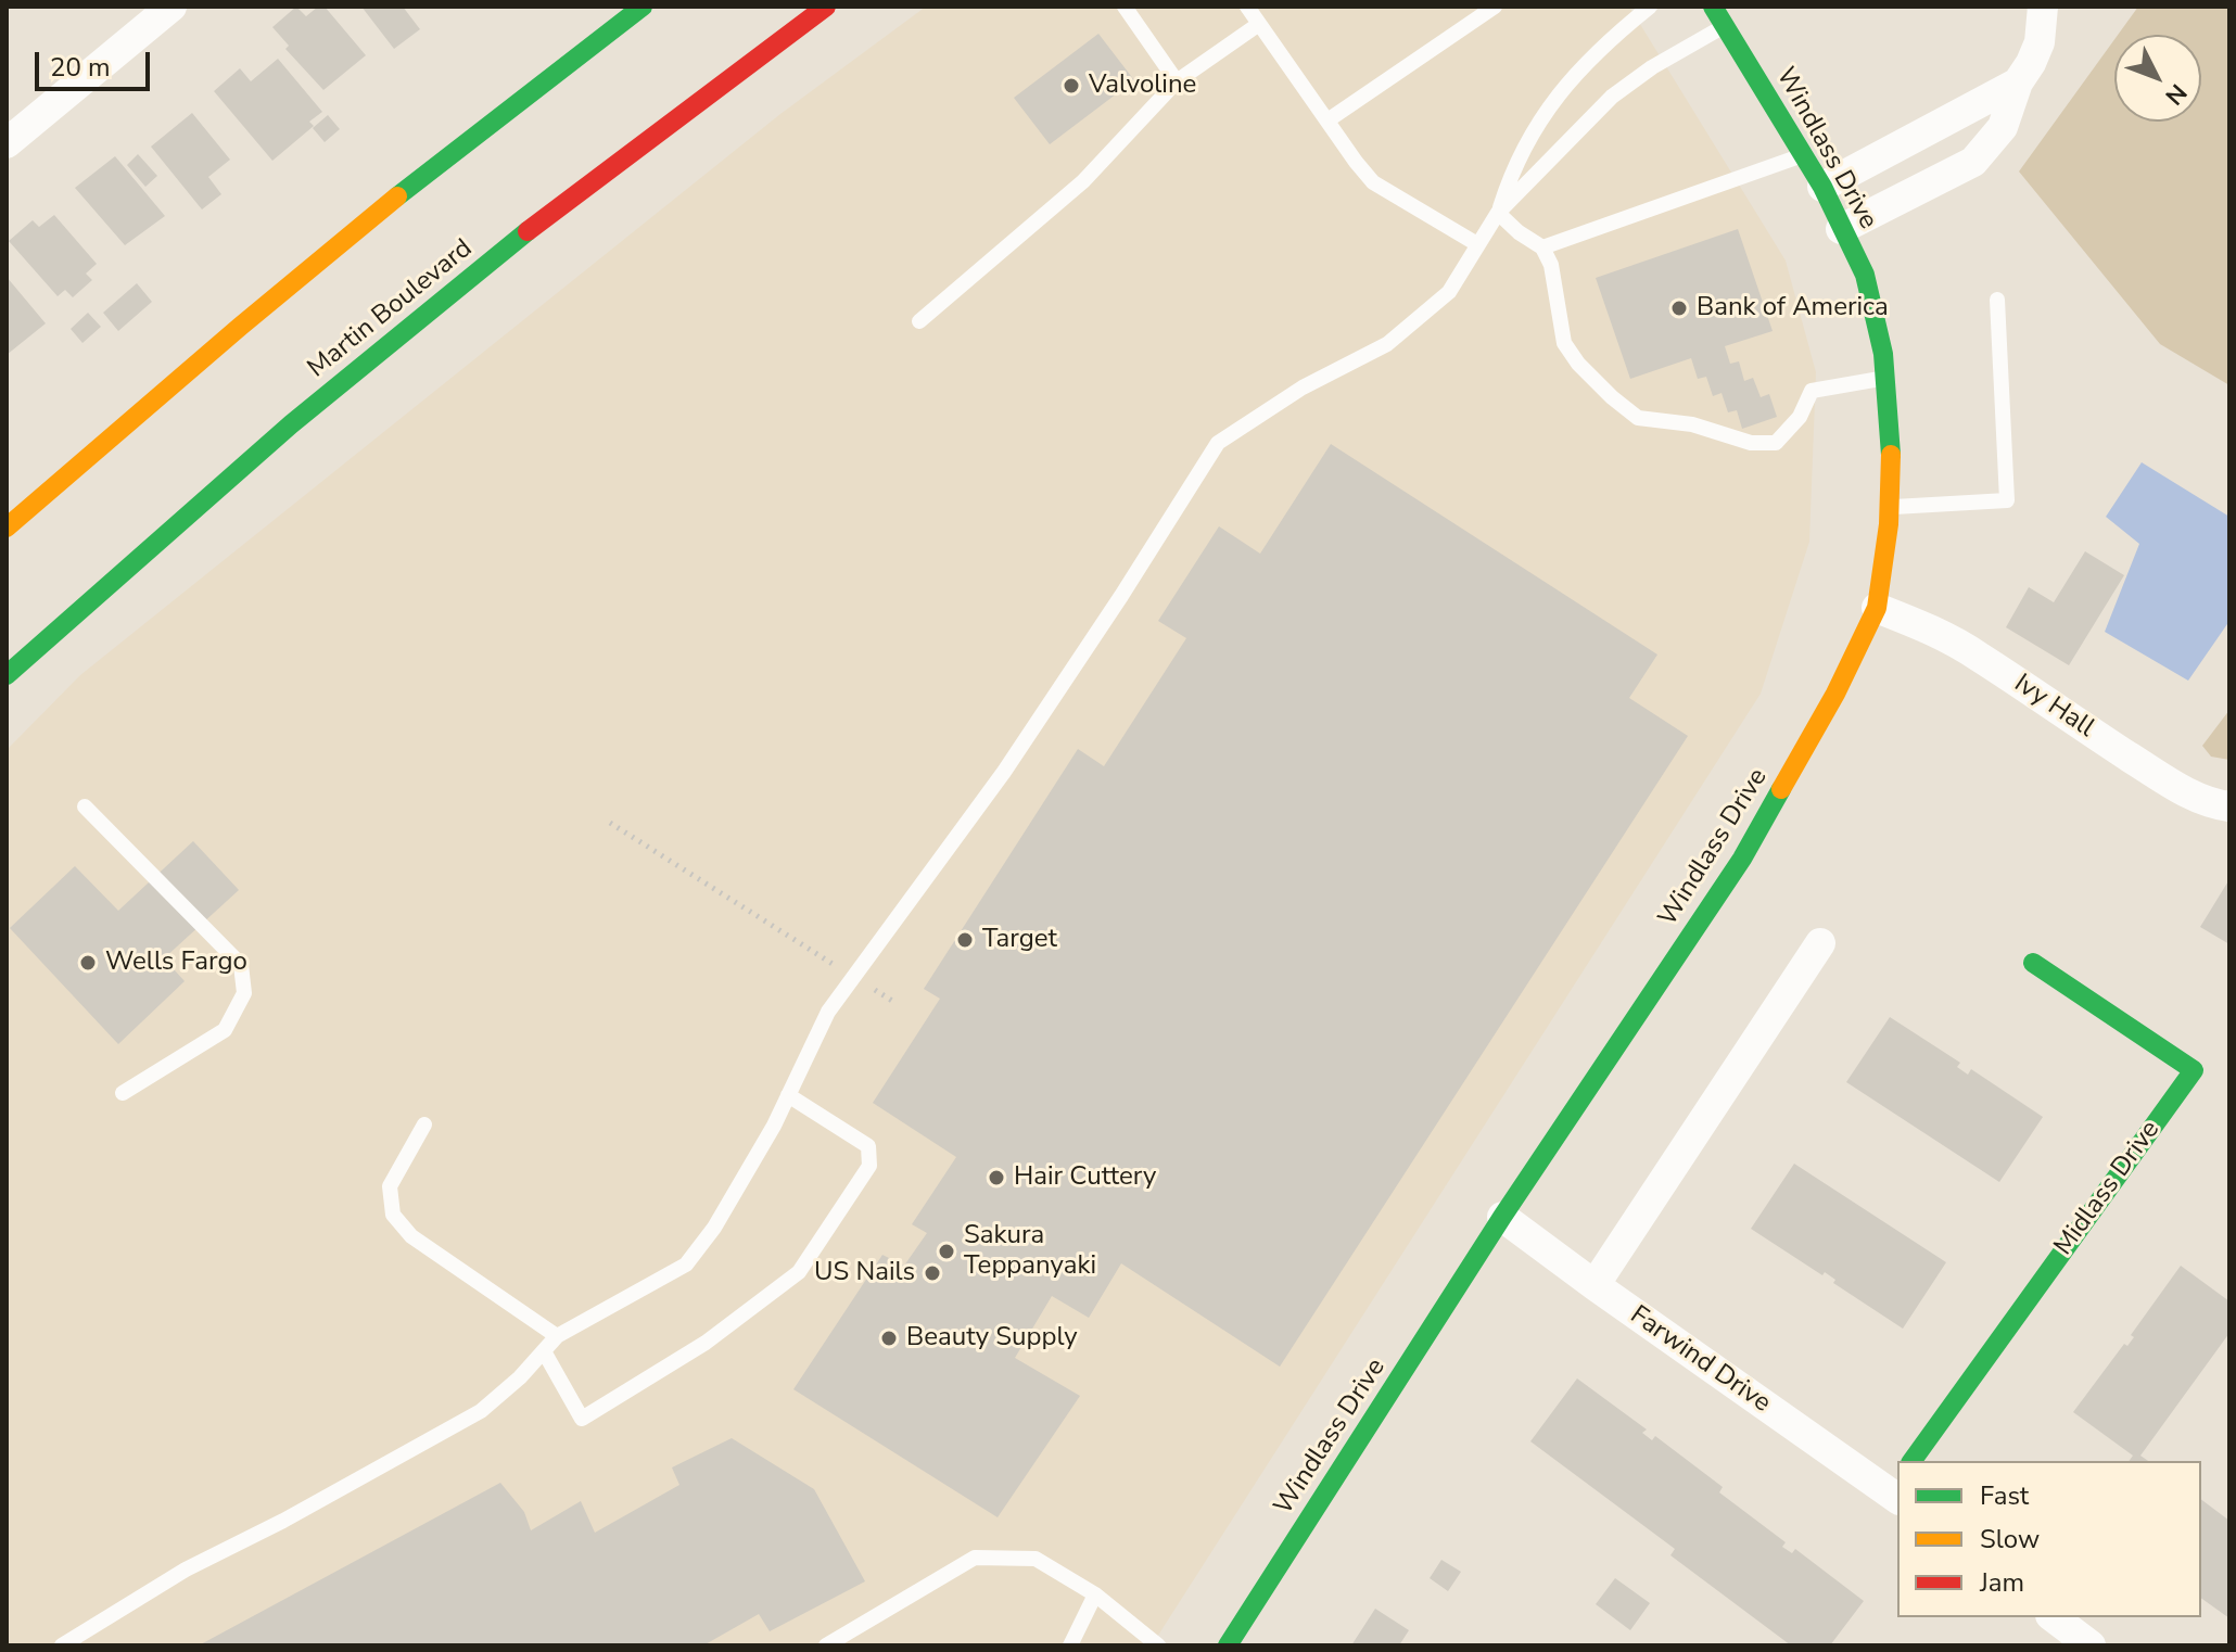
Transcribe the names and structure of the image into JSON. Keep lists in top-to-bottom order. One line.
{"streets":{"street":["Windlass Drive","Martin Boulevard","Ivy Hall","Midlass Drive","Farwind Drive"]},"crossings":[["Windlass Drive","Ivy Hall"],["Windlass Drive","Farwind Drive"]],"places":["Valvoline","Bank of America","Target","Wells Fargo","Hair Cuttery","Sakura Teppanyaki","US Nails","Beauty Supply"],"legend":["Fast","Slow","Jam"],"scale_bar":"20 m","north":"bottom right"}
